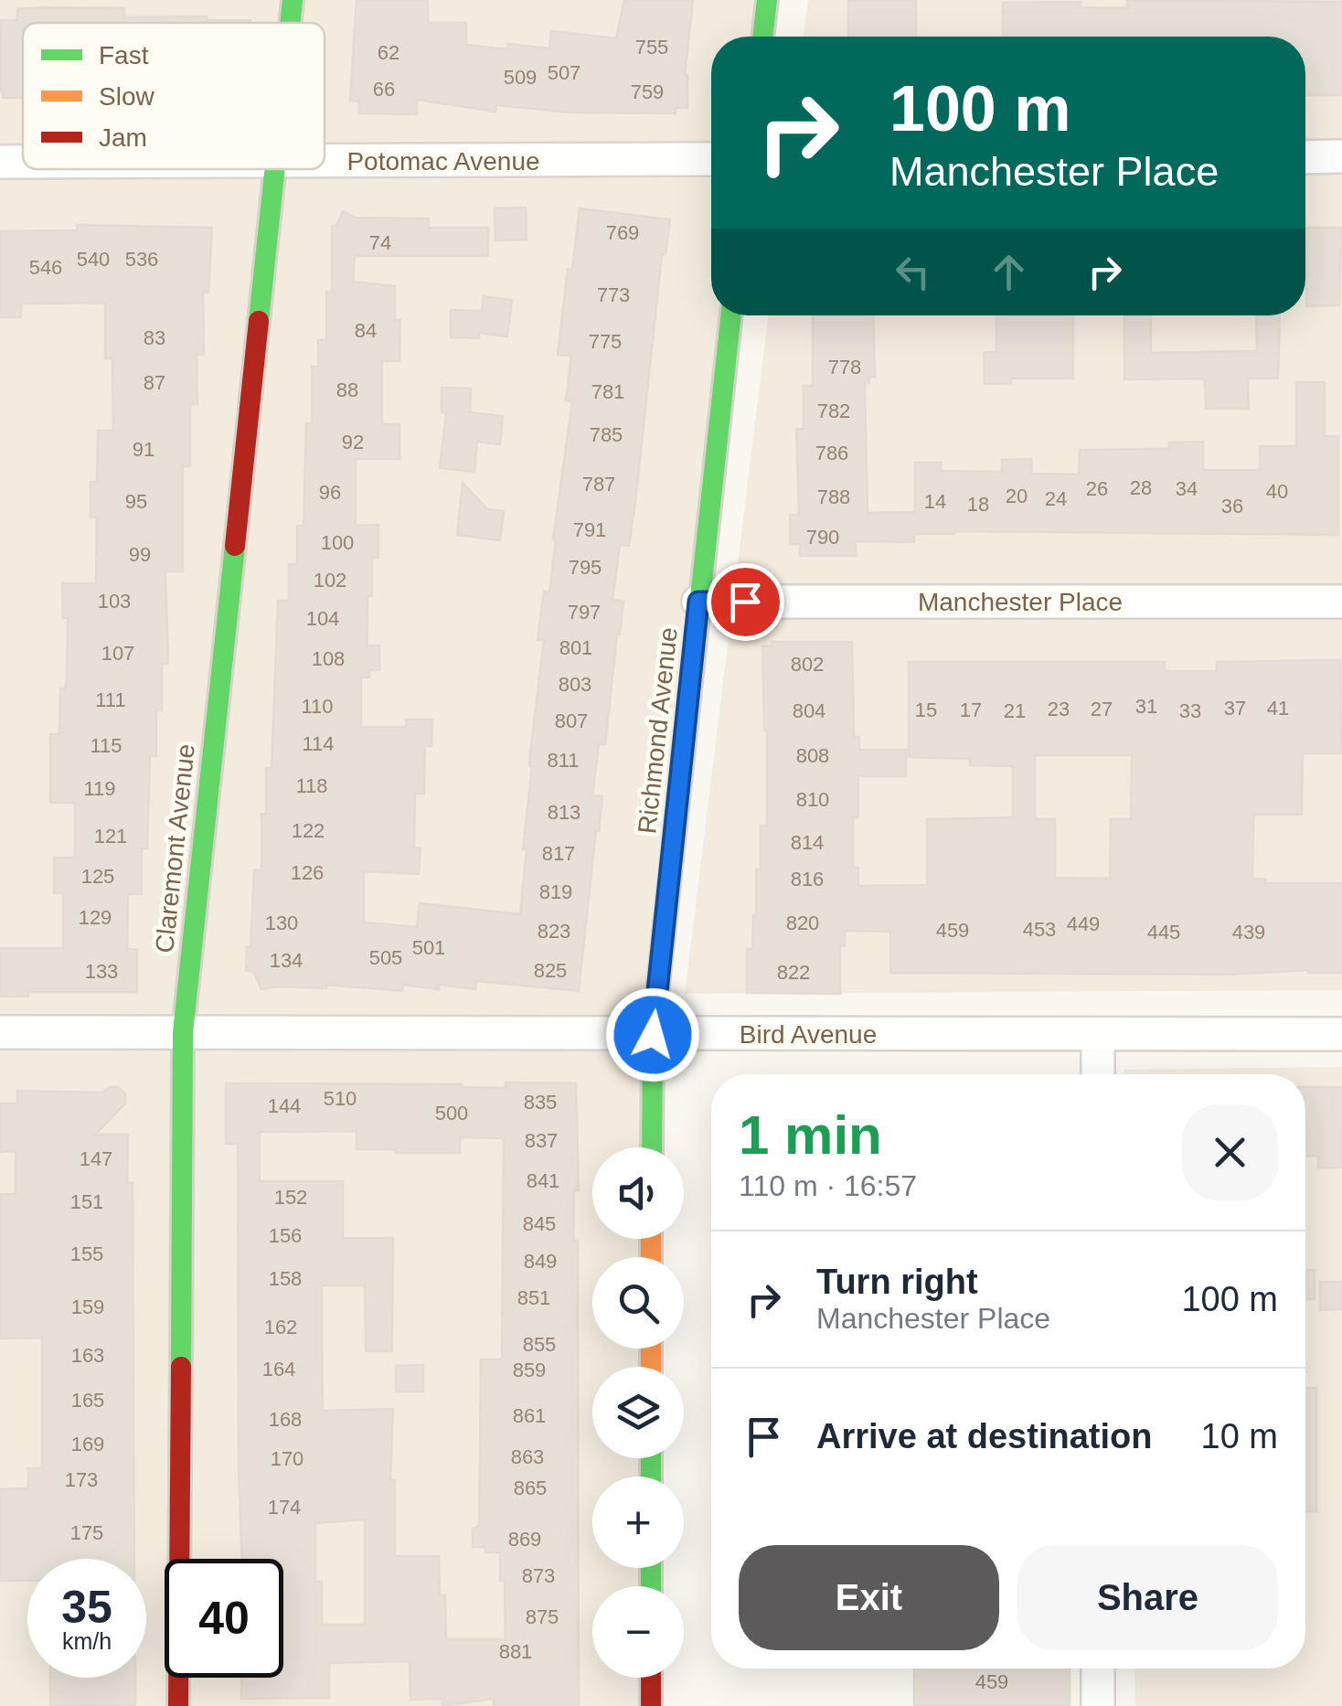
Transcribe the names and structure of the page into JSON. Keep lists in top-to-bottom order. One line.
{"streets":{"street":["Potomac Avenue","Manchester Place","Richmond Avenue","Claremont Avenue","Bird Avenue"]},"crossings":[["Manchester Place","Richmond Avenue"],["Richmond Avenue","Bird Avenue"],["Claremont Avenue","Bird Avenue"]],"house_numbers":["755","62","507","509","66","759","769","74","540","536","546","773","84","83","775","778","87","88","781","782","785","92","91","786","787","28","26","34","40","96","20","788","24","95","14","18","36","791","790","100","99","795","102","103","797","104","801","107","108","802","803","111","110","31","37","41","23","27","15","17","804","21","33","807","114","115","808","811","118","119","810","813","122","121","814","817","126","125","816","819","129","130","820","449","453","459","823","445","439","501","505","134","825","133","822","510","835","144","500","837","147","841","152","151","845","156","155","849","158","851","159","162","855","163","164","859","165","861","168","169","863","170","173","865","174","175","869","873","875","881","459"],"legend":["Fast","Slow","Jam"],"page":{"turn":["100 m","Manchester Place"],"heading":["1 min","110 m · 16:57"],"map_buttons":["+","−"],"list":[{"name":"Turn right","note":"Manchester Place","value":"100 m"},{"name":"Arrive at destination","value":"10 m"}],"buttons":["Exit","Share"],"speed":"35 km/h","limit":"40"}}
